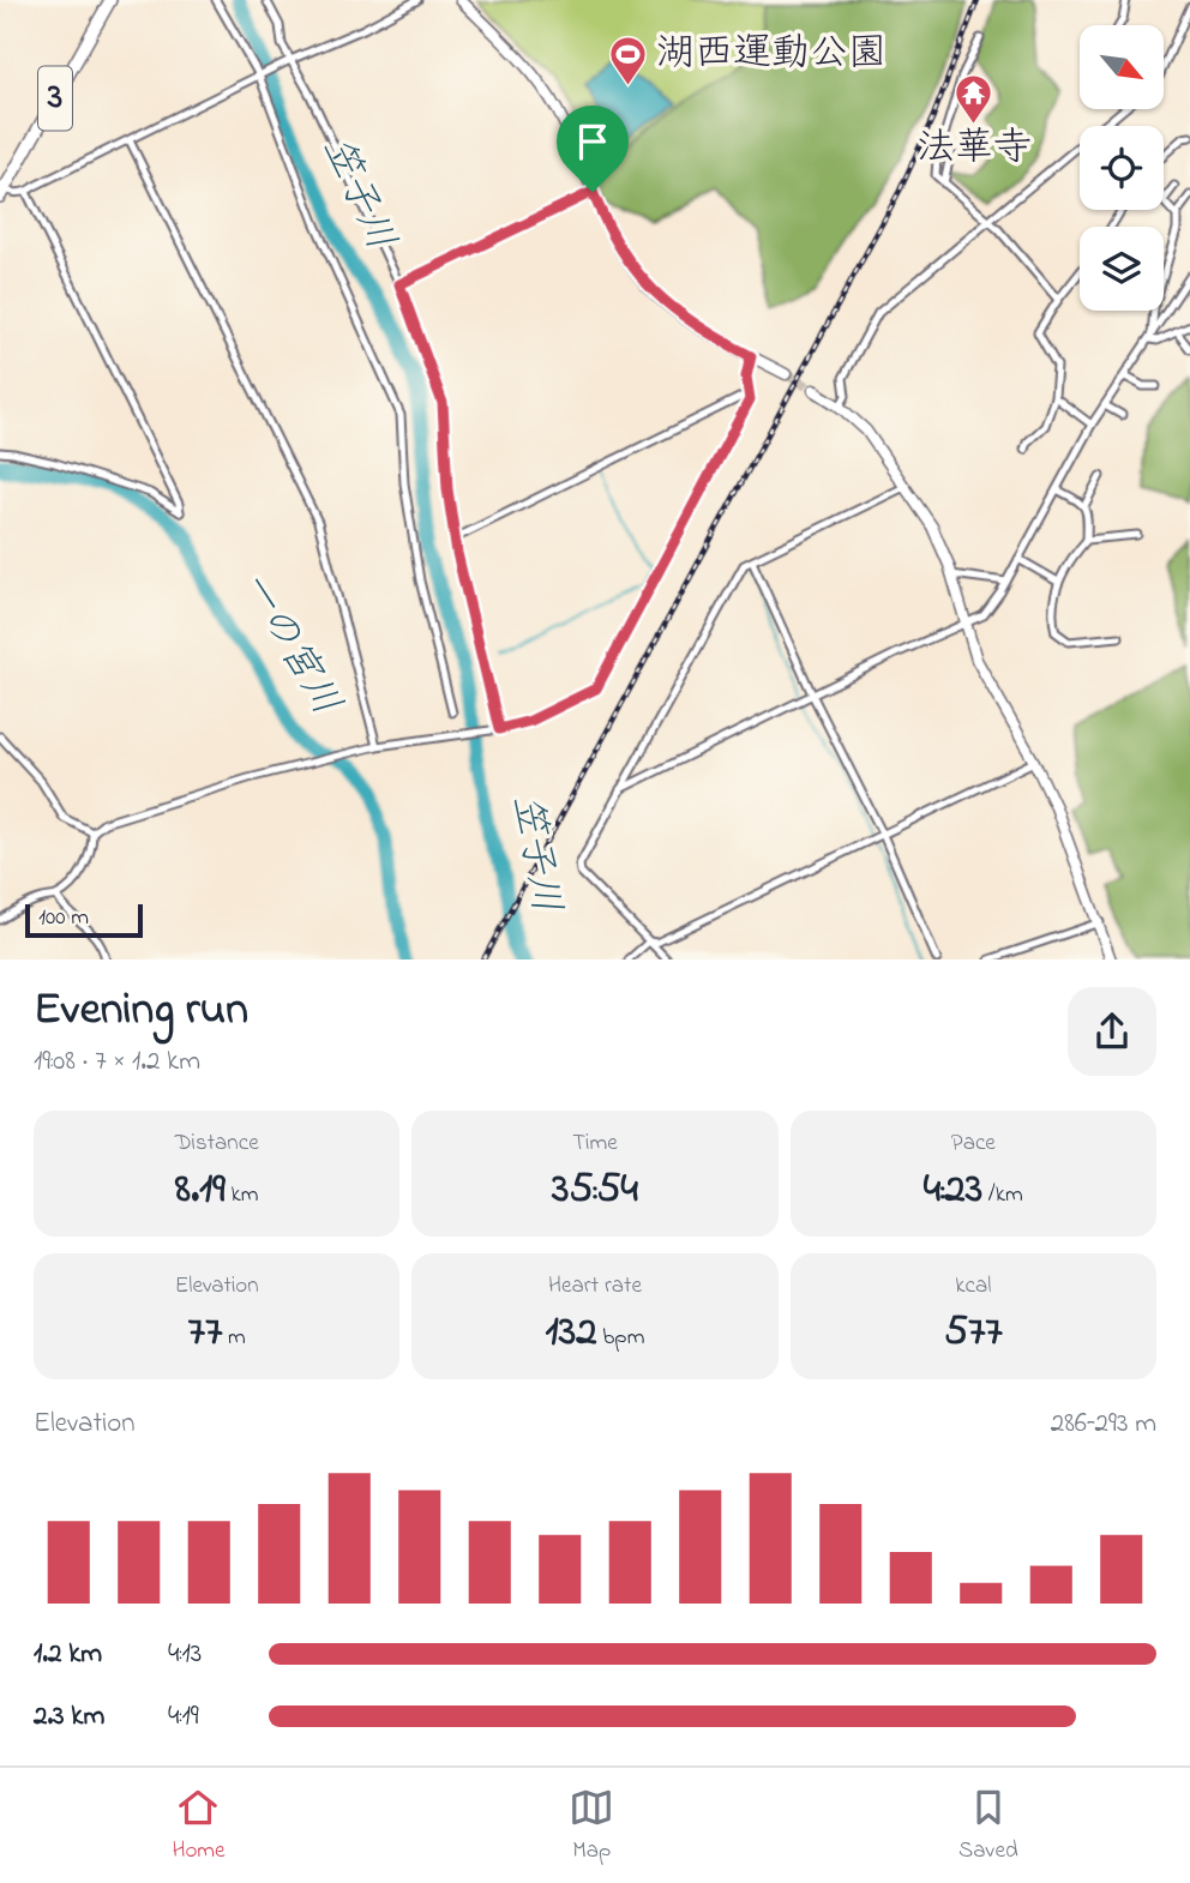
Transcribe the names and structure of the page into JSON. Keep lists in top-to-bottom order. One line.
{"streets":{"main road":["3"]},"water":["笠子川","一の宮川"],"places":{"sports":["湖西運動公園"],"temple":["法華寺"]},"scale_bar":"100 m","north":"bottom right","page":{"scale":"100 m","heading":["Evening run","19:08 · 7 × 1.2 km"],"stats":[["Distance","8.19 km"],["Time","35:54"],["Pace","4:23 /km"],["Elevation","77 m"],["Heart rate","132 bpm"],["kcal","577"]],"chart":["Elevation","286–293 m"],"list":[{"name":"1.2 km","note":"4:13"},{"name":"2.3 km","note":"4:19"}],"tabs":["Home","Map","Saved"]}}
